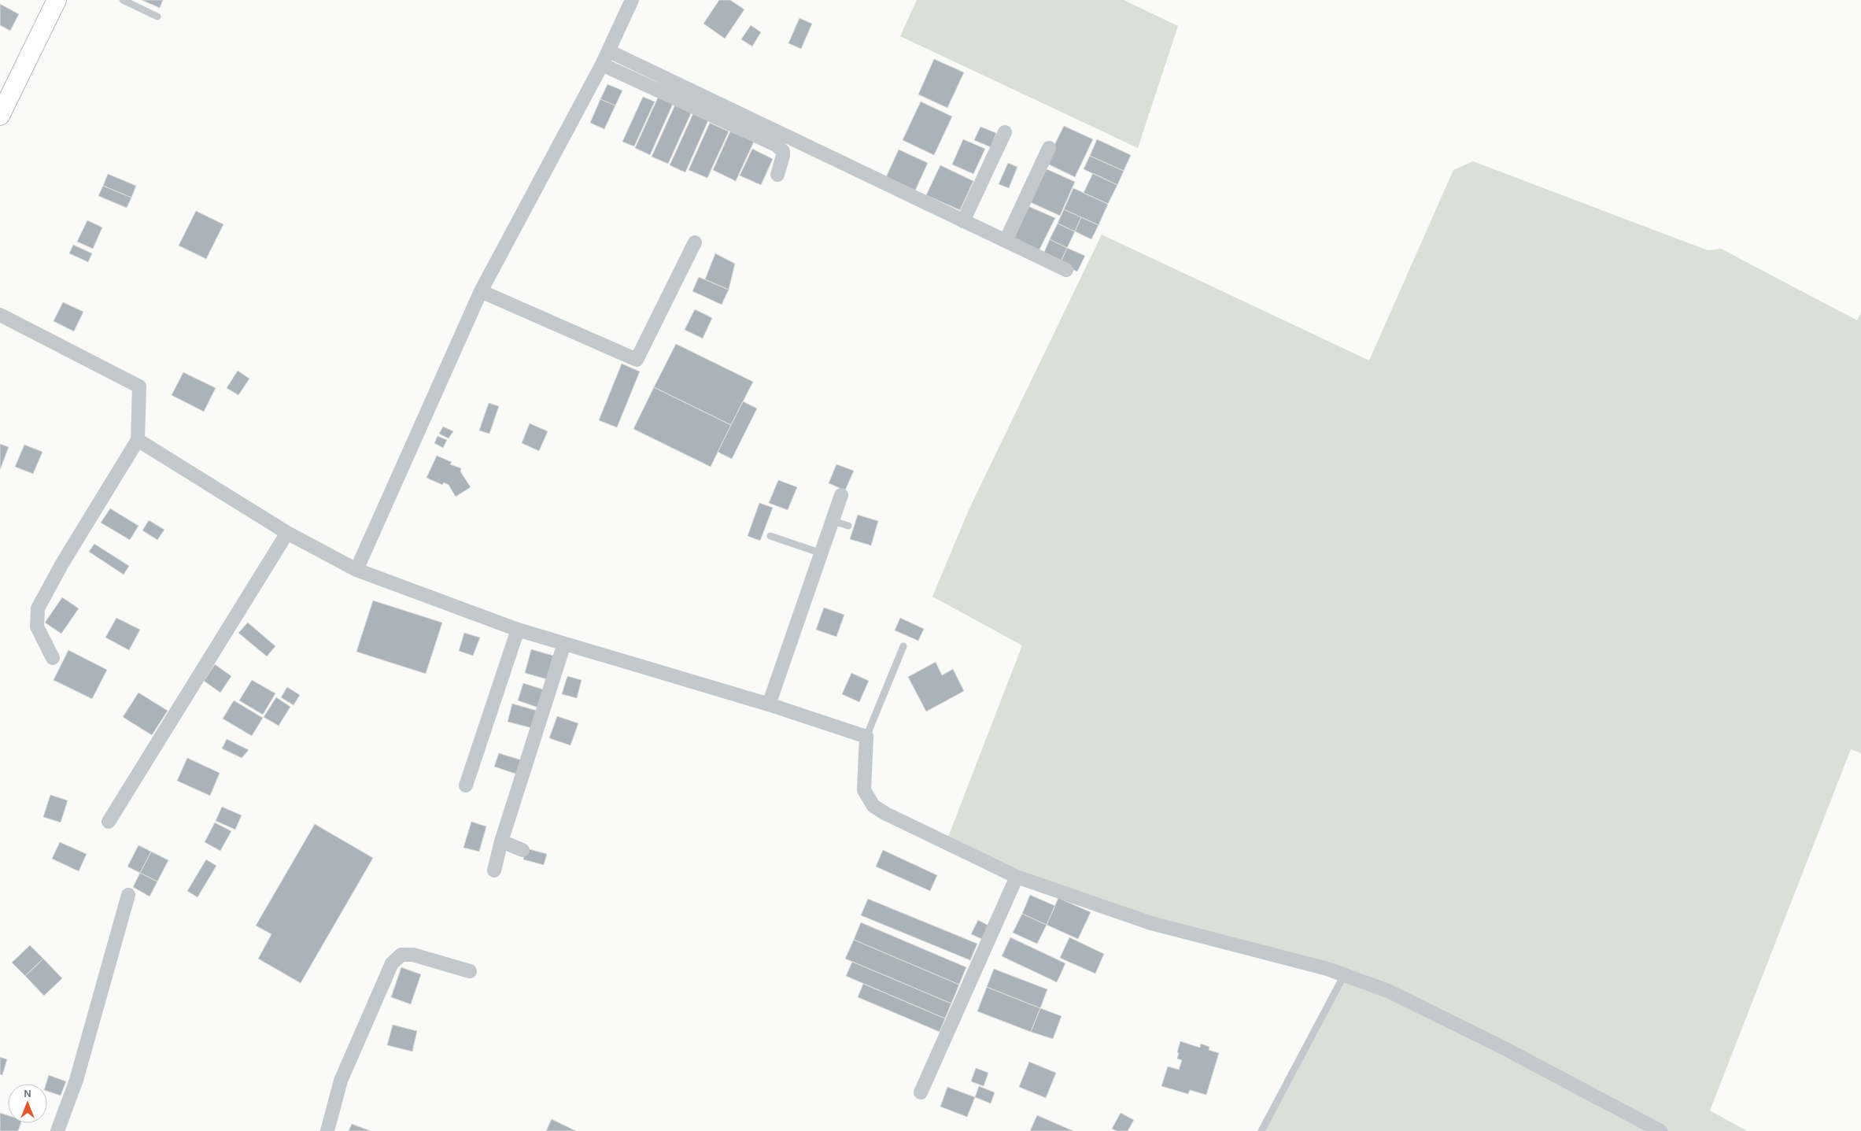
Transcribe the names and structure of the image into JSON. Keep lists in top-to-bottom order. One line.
{"north":"top"}
